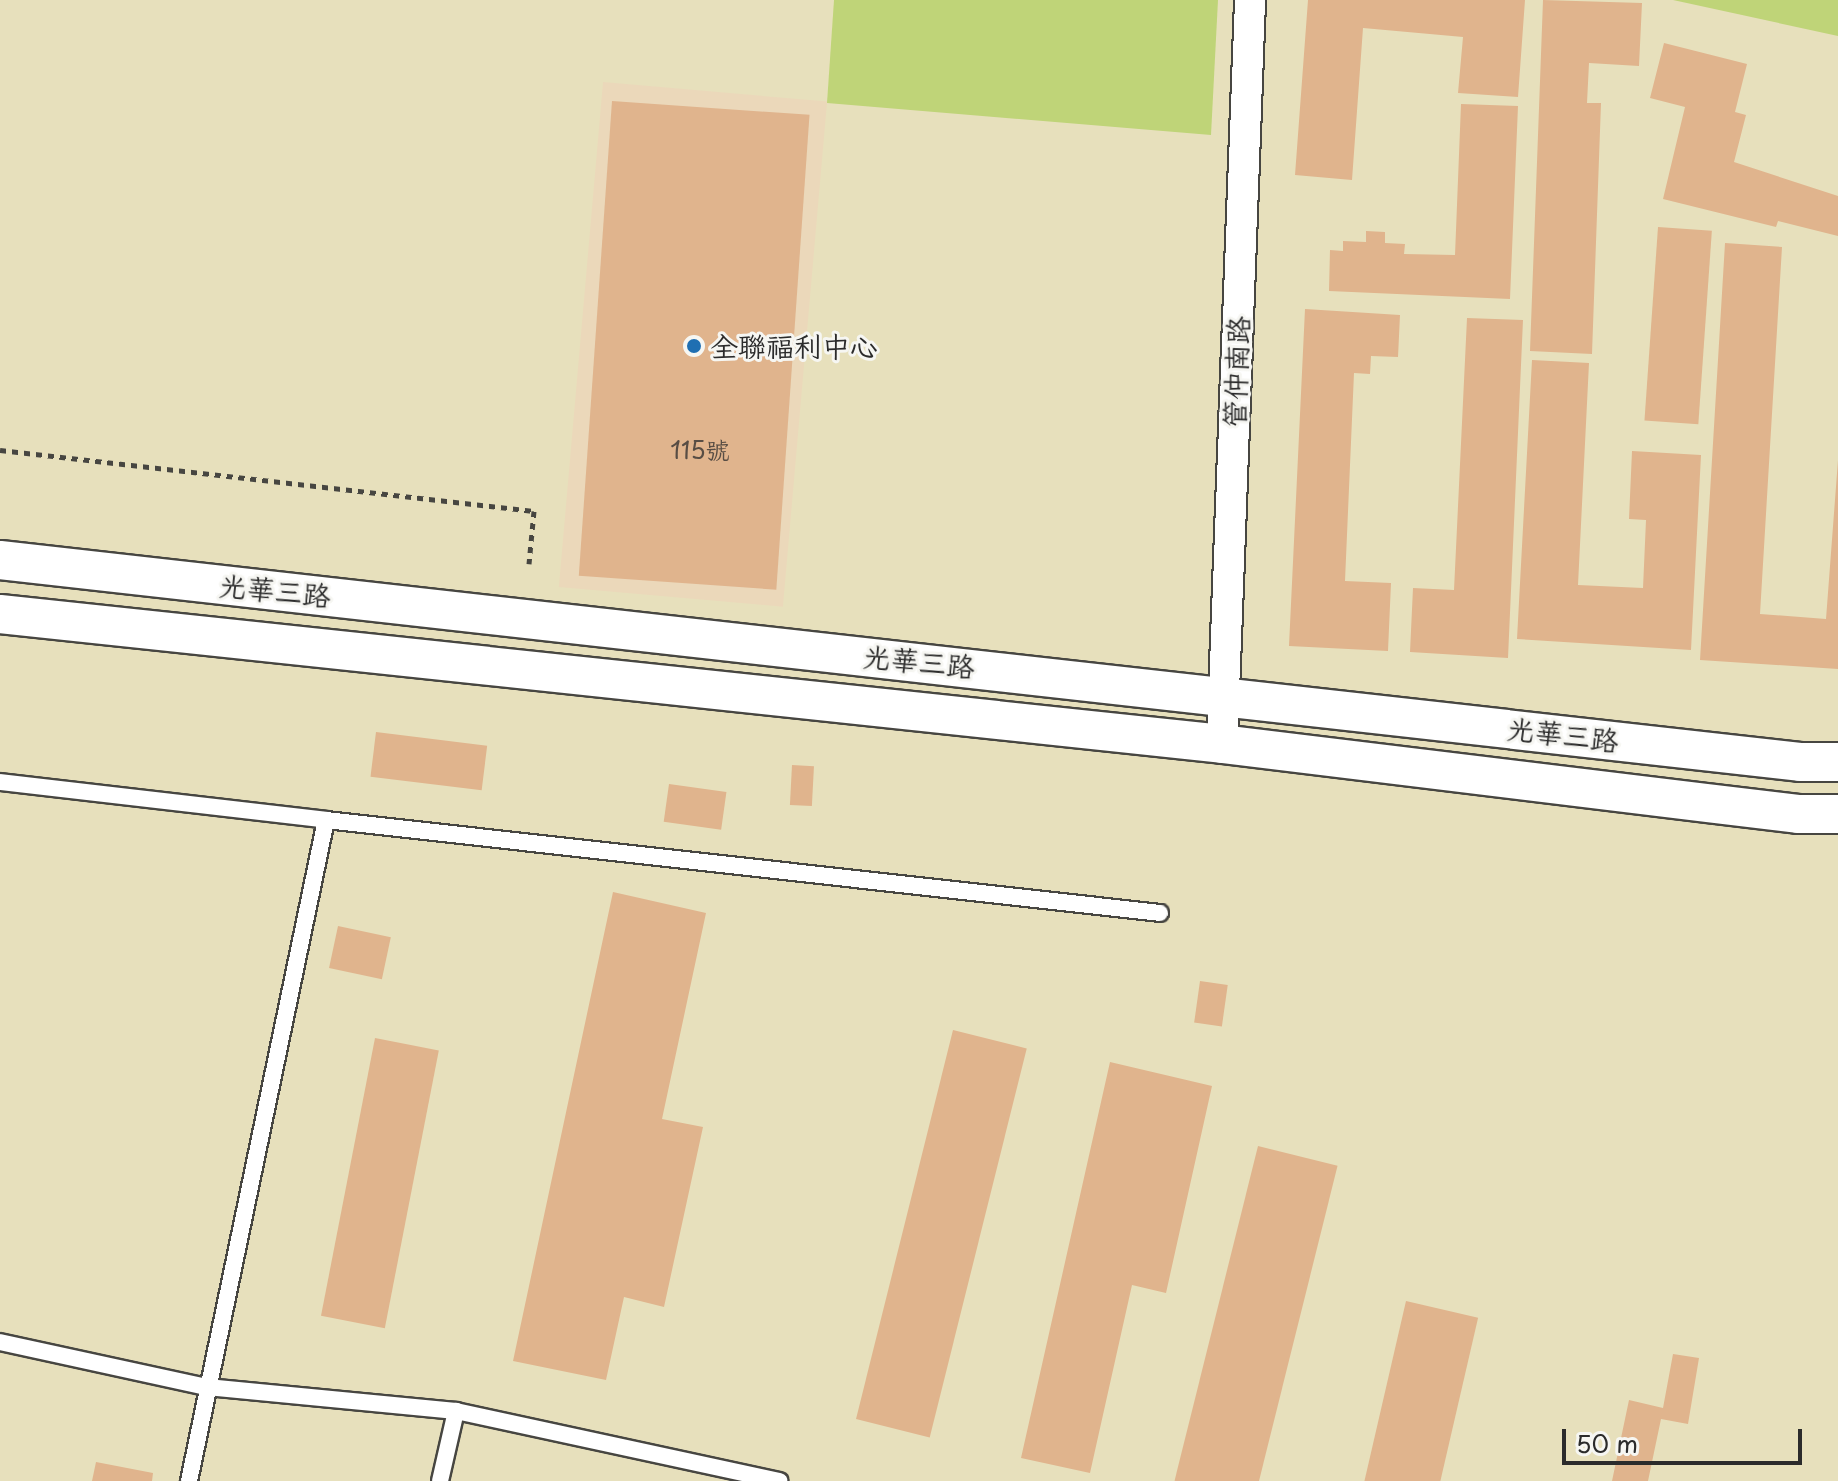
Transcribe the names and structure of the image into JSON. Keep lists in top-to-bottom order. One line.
{"streets":{"street":["管仲南路","光華三路"]},"crossings":[["管仲南路","光華三路"]],"places":["全聯福利中心"],"house_numbers":["115號"],"scale_bar":"50 m"}
